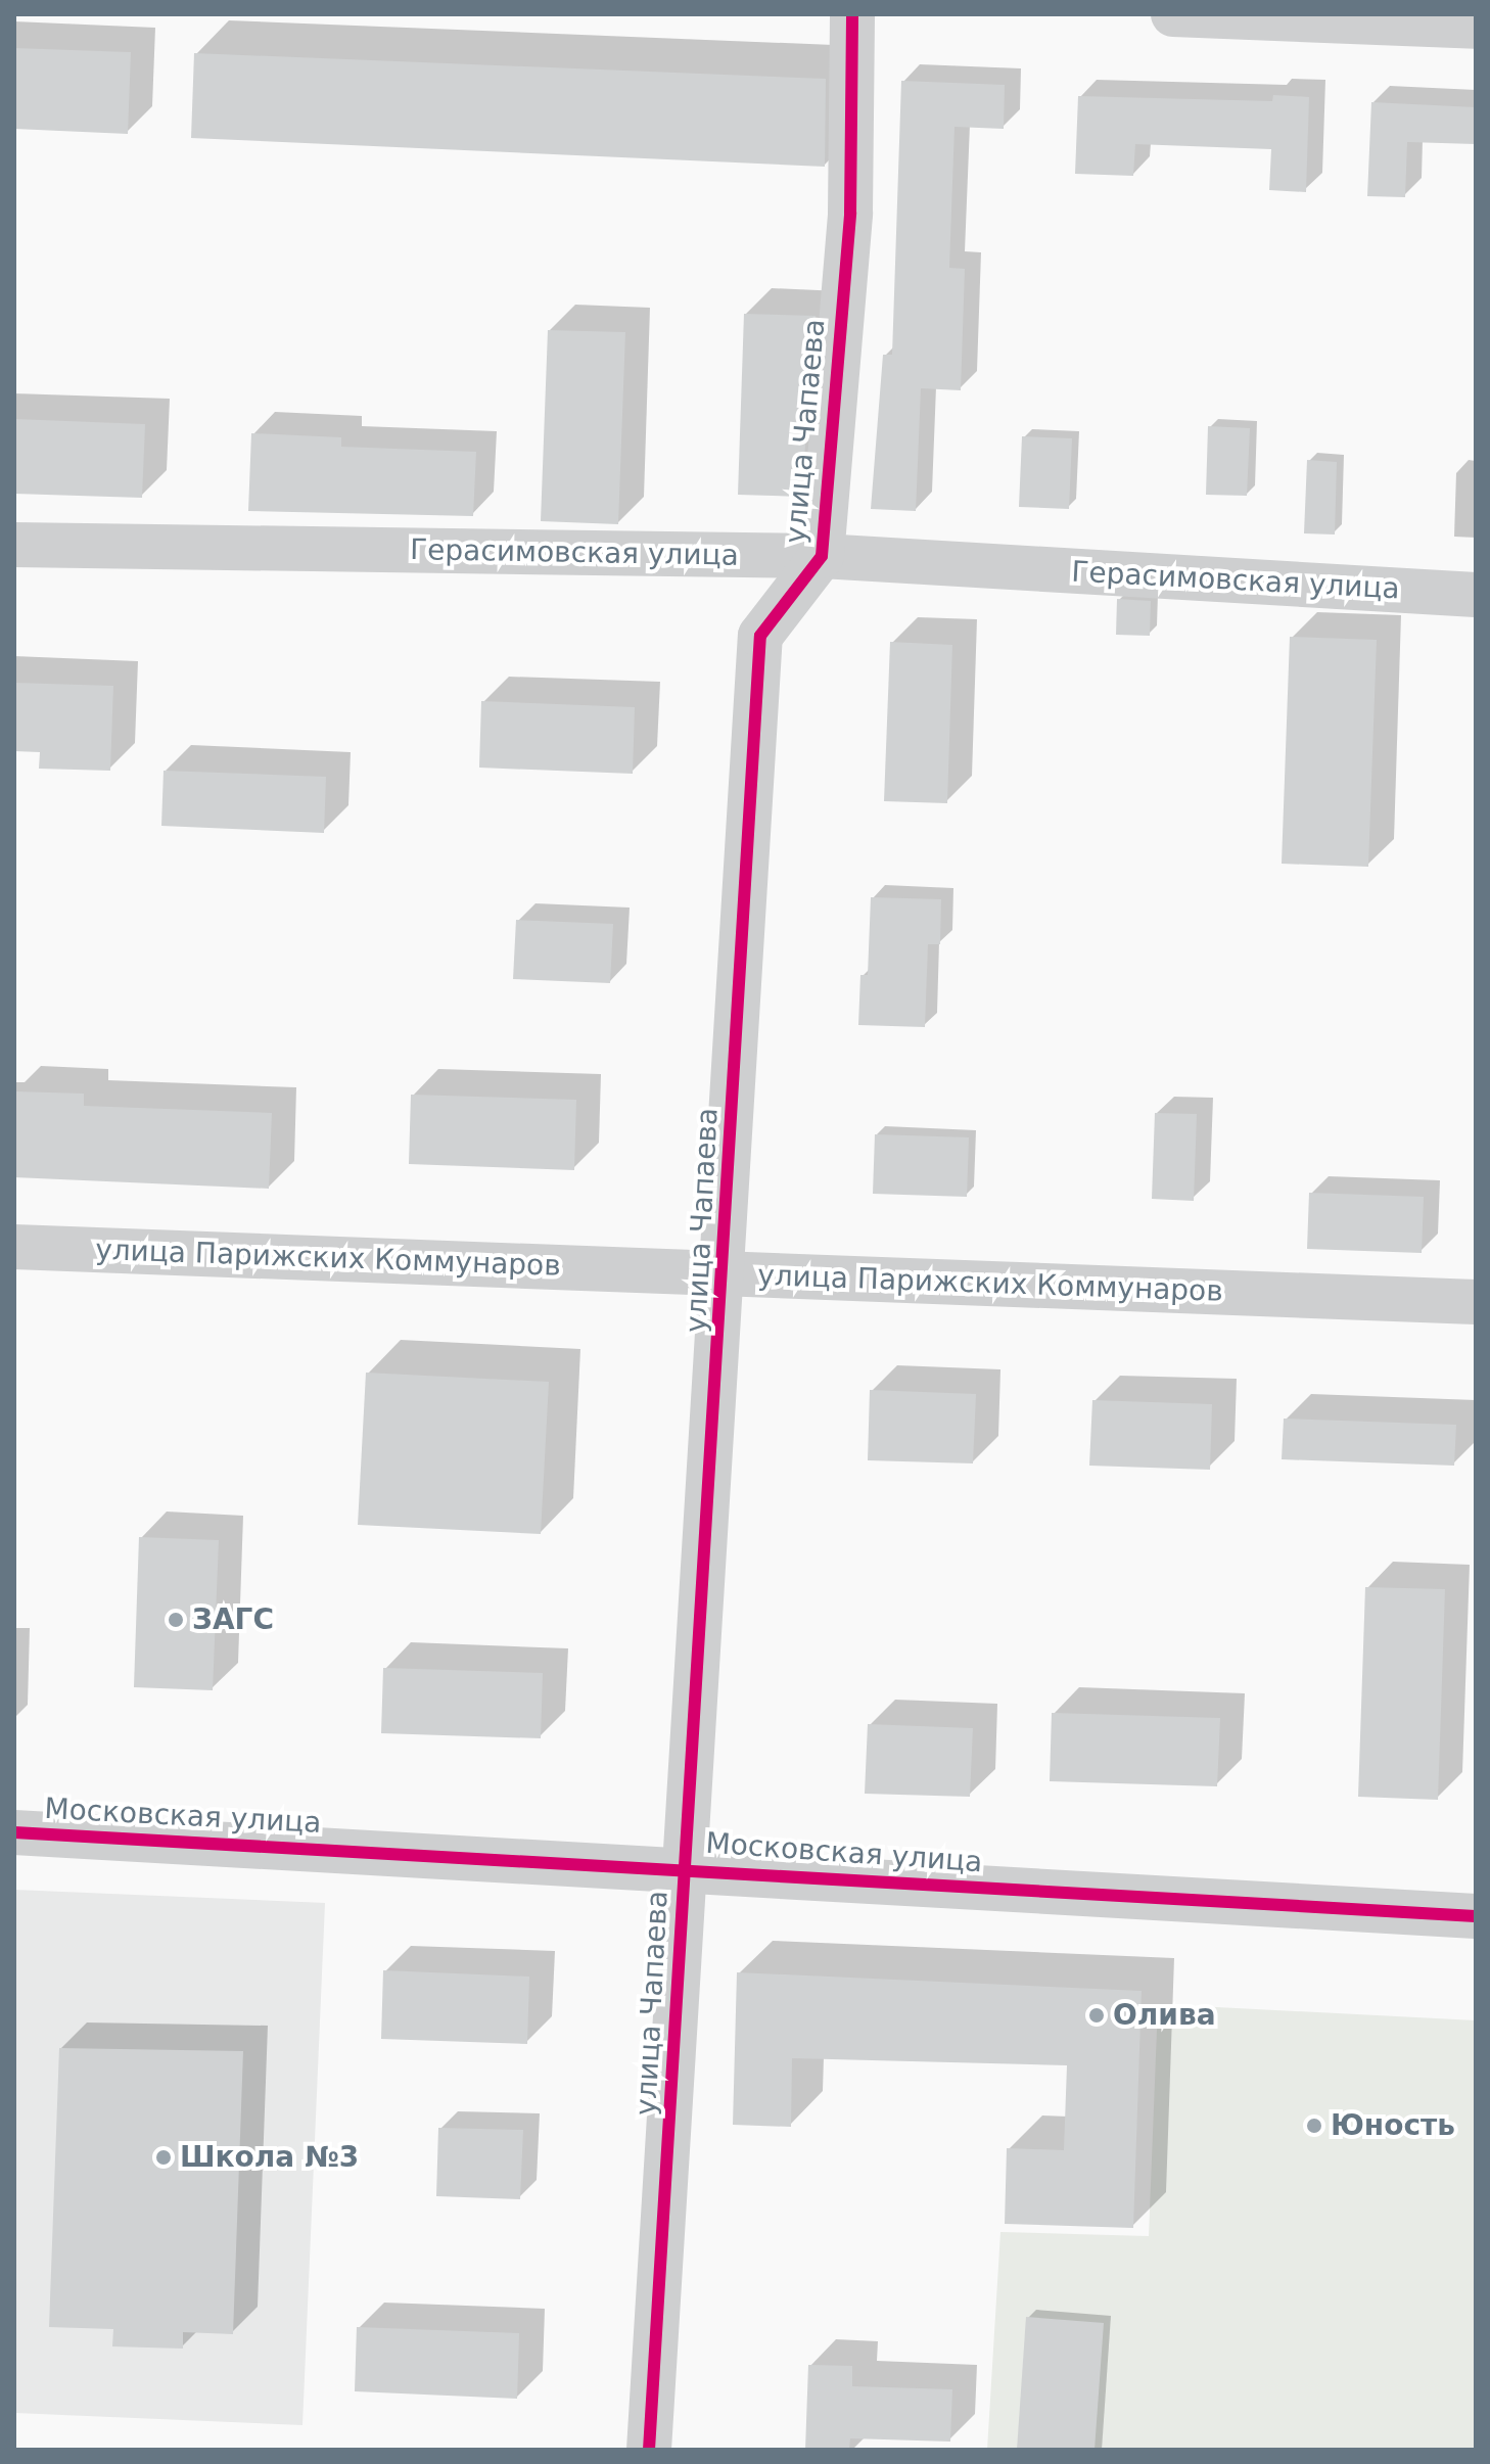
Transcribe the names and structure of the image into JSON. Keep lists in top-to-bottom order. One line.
{"streets":{"street":["улица Чапаева","Герасимовская улица","улица Парижских Коммунаров","Московская улица"]},"crossings":[["улица Чапаева","Герасимовская улица"],["улица Чапаева","улица Парижских Коммунаров"],["улица Чапаева","Московская улица"]],"places":["ЗАГС","Олива","Юность","Школа №3"]}
